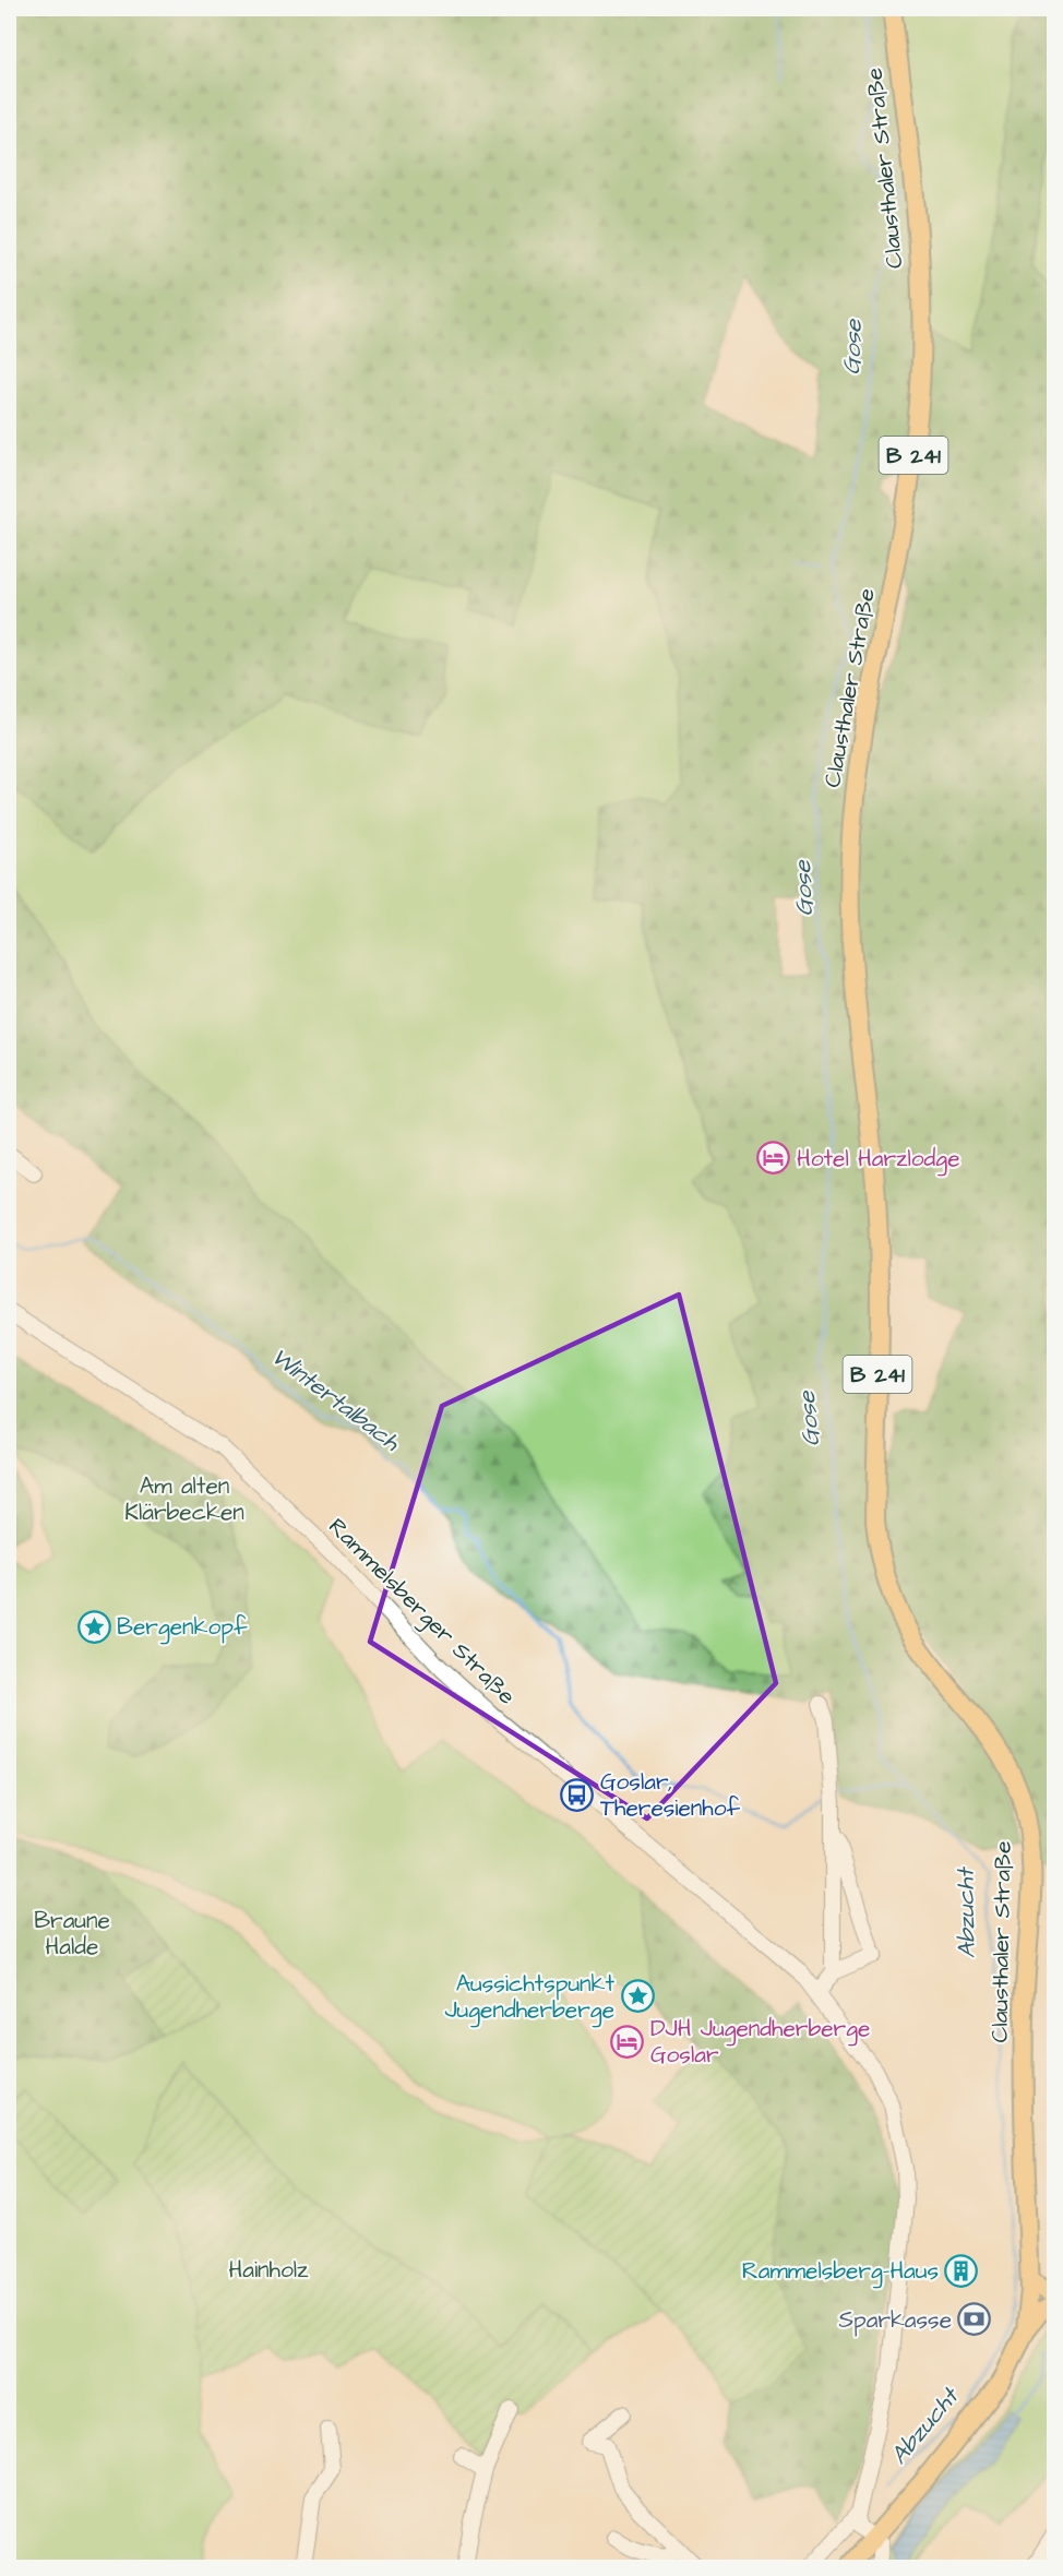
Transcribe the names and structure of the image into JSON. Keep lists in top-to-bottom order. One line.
{"streets":{"main road":["Clausthaler Straße","B 241"],"street":["Rammelsberger Straße"]},"water":["Gose","Wintertalbach","Abzucht"],"parks":["Am alten Klärbecken","Braune Halde","Hainholz"],"places":{"hotel":["Hotel Harzlodge","DJH Jugendherberge Goslar"],"place":["Bergenkopf","Aussichtspunkt Jugendherberge"],"bus stop":["Goslar, Theresienhof"],"building":["Rammelsberg-Haus"],"bank":["Sparkasse"]}}
